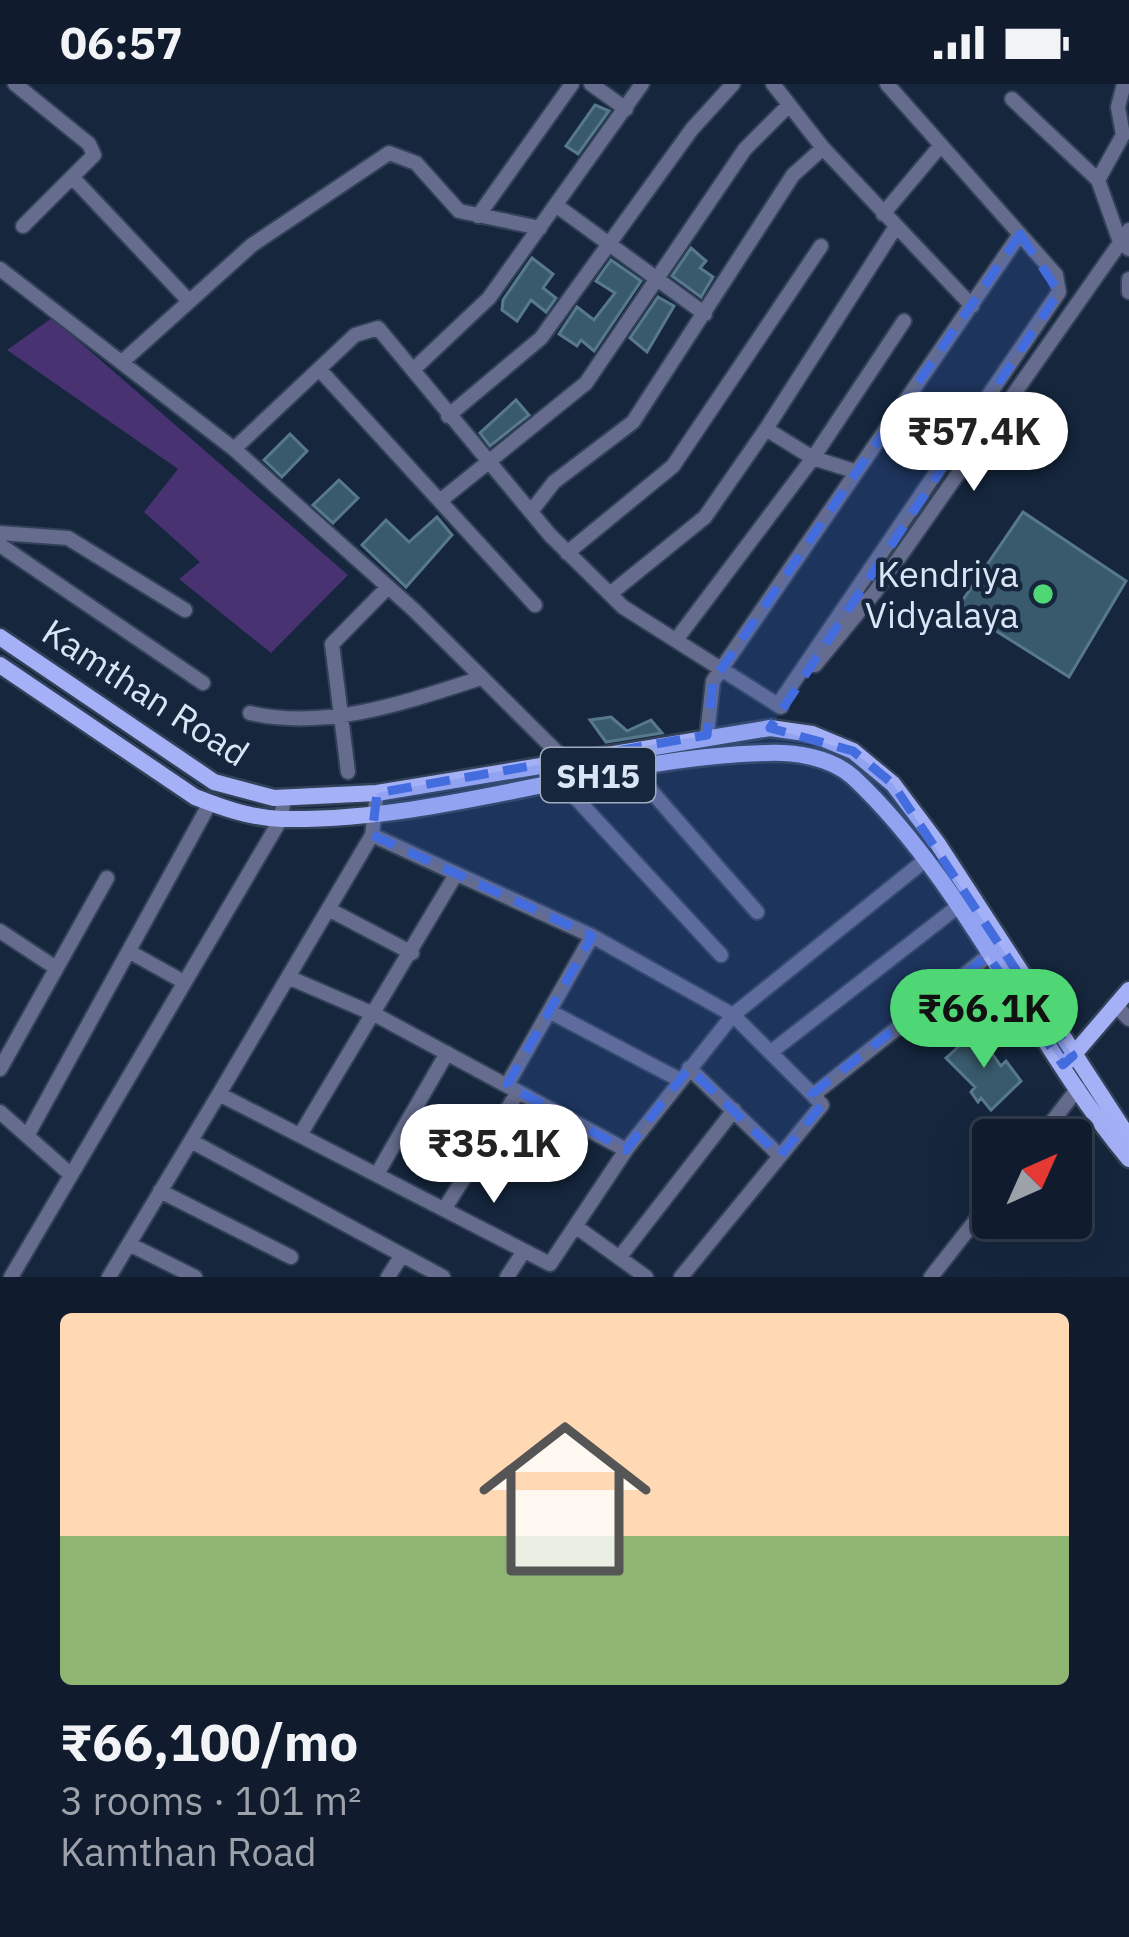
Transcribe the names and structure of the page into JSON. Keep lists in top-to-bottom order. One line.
{"streets":{"main road":["Kamthan Road","SH15"]},"places":["Kendriya Vidyalaya"],"north":"top right","page":{"status":"06:57","price":["₹57.4K","₹66.1K","₹35.1K"],"list":[{"name":"₹66,100/mo","note":"3 rooms · 101 m² · Kamthan Road"}]}}
